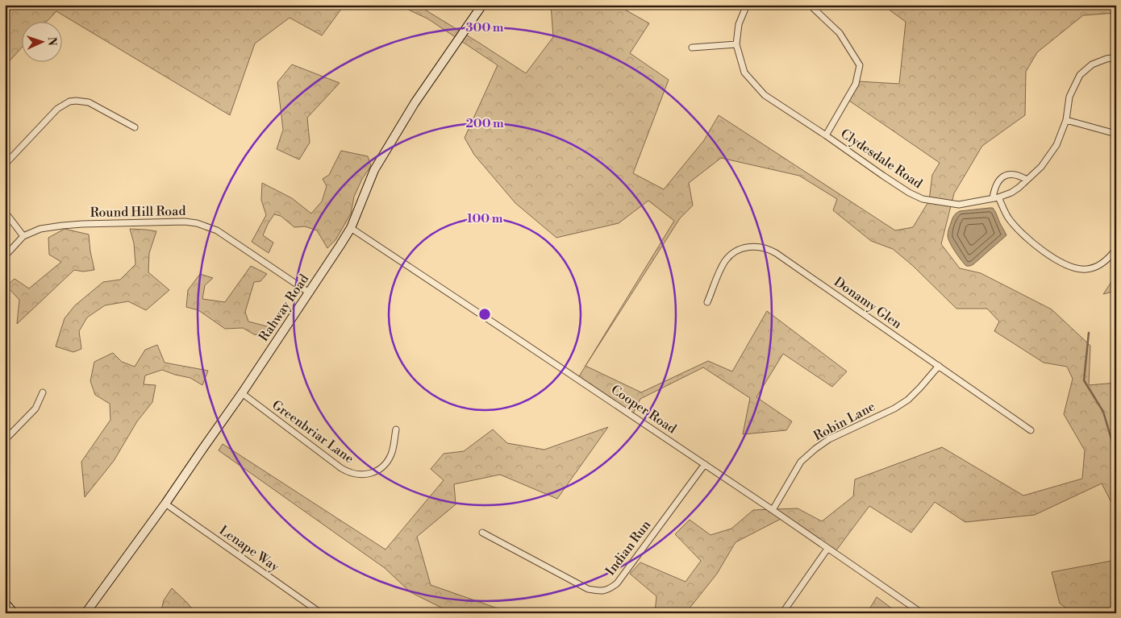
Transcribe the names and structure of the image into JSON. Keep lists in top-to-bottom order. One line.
{"streets":{"street":["Clydesdale Road","Round Hill Road","Donamy Glen","Rahway Road","Cooper Road","Robin Lane","Greenbriar Lane","Indian Run","Lenape Way"]},"crossings":[["Round Hill Road","Rahway Road"],["Donamy Glen","Robin Lane"],["Rahway Road","Cooper Road"],["Rahway Road","Greenbriar Lane"],["Rahway Road","Lenape Way"],["Cooper Road","Robin Lane"],["Cooper Road","Indian Run"]],"north":"right","rings":["300 m","200 m","100 m"]}
